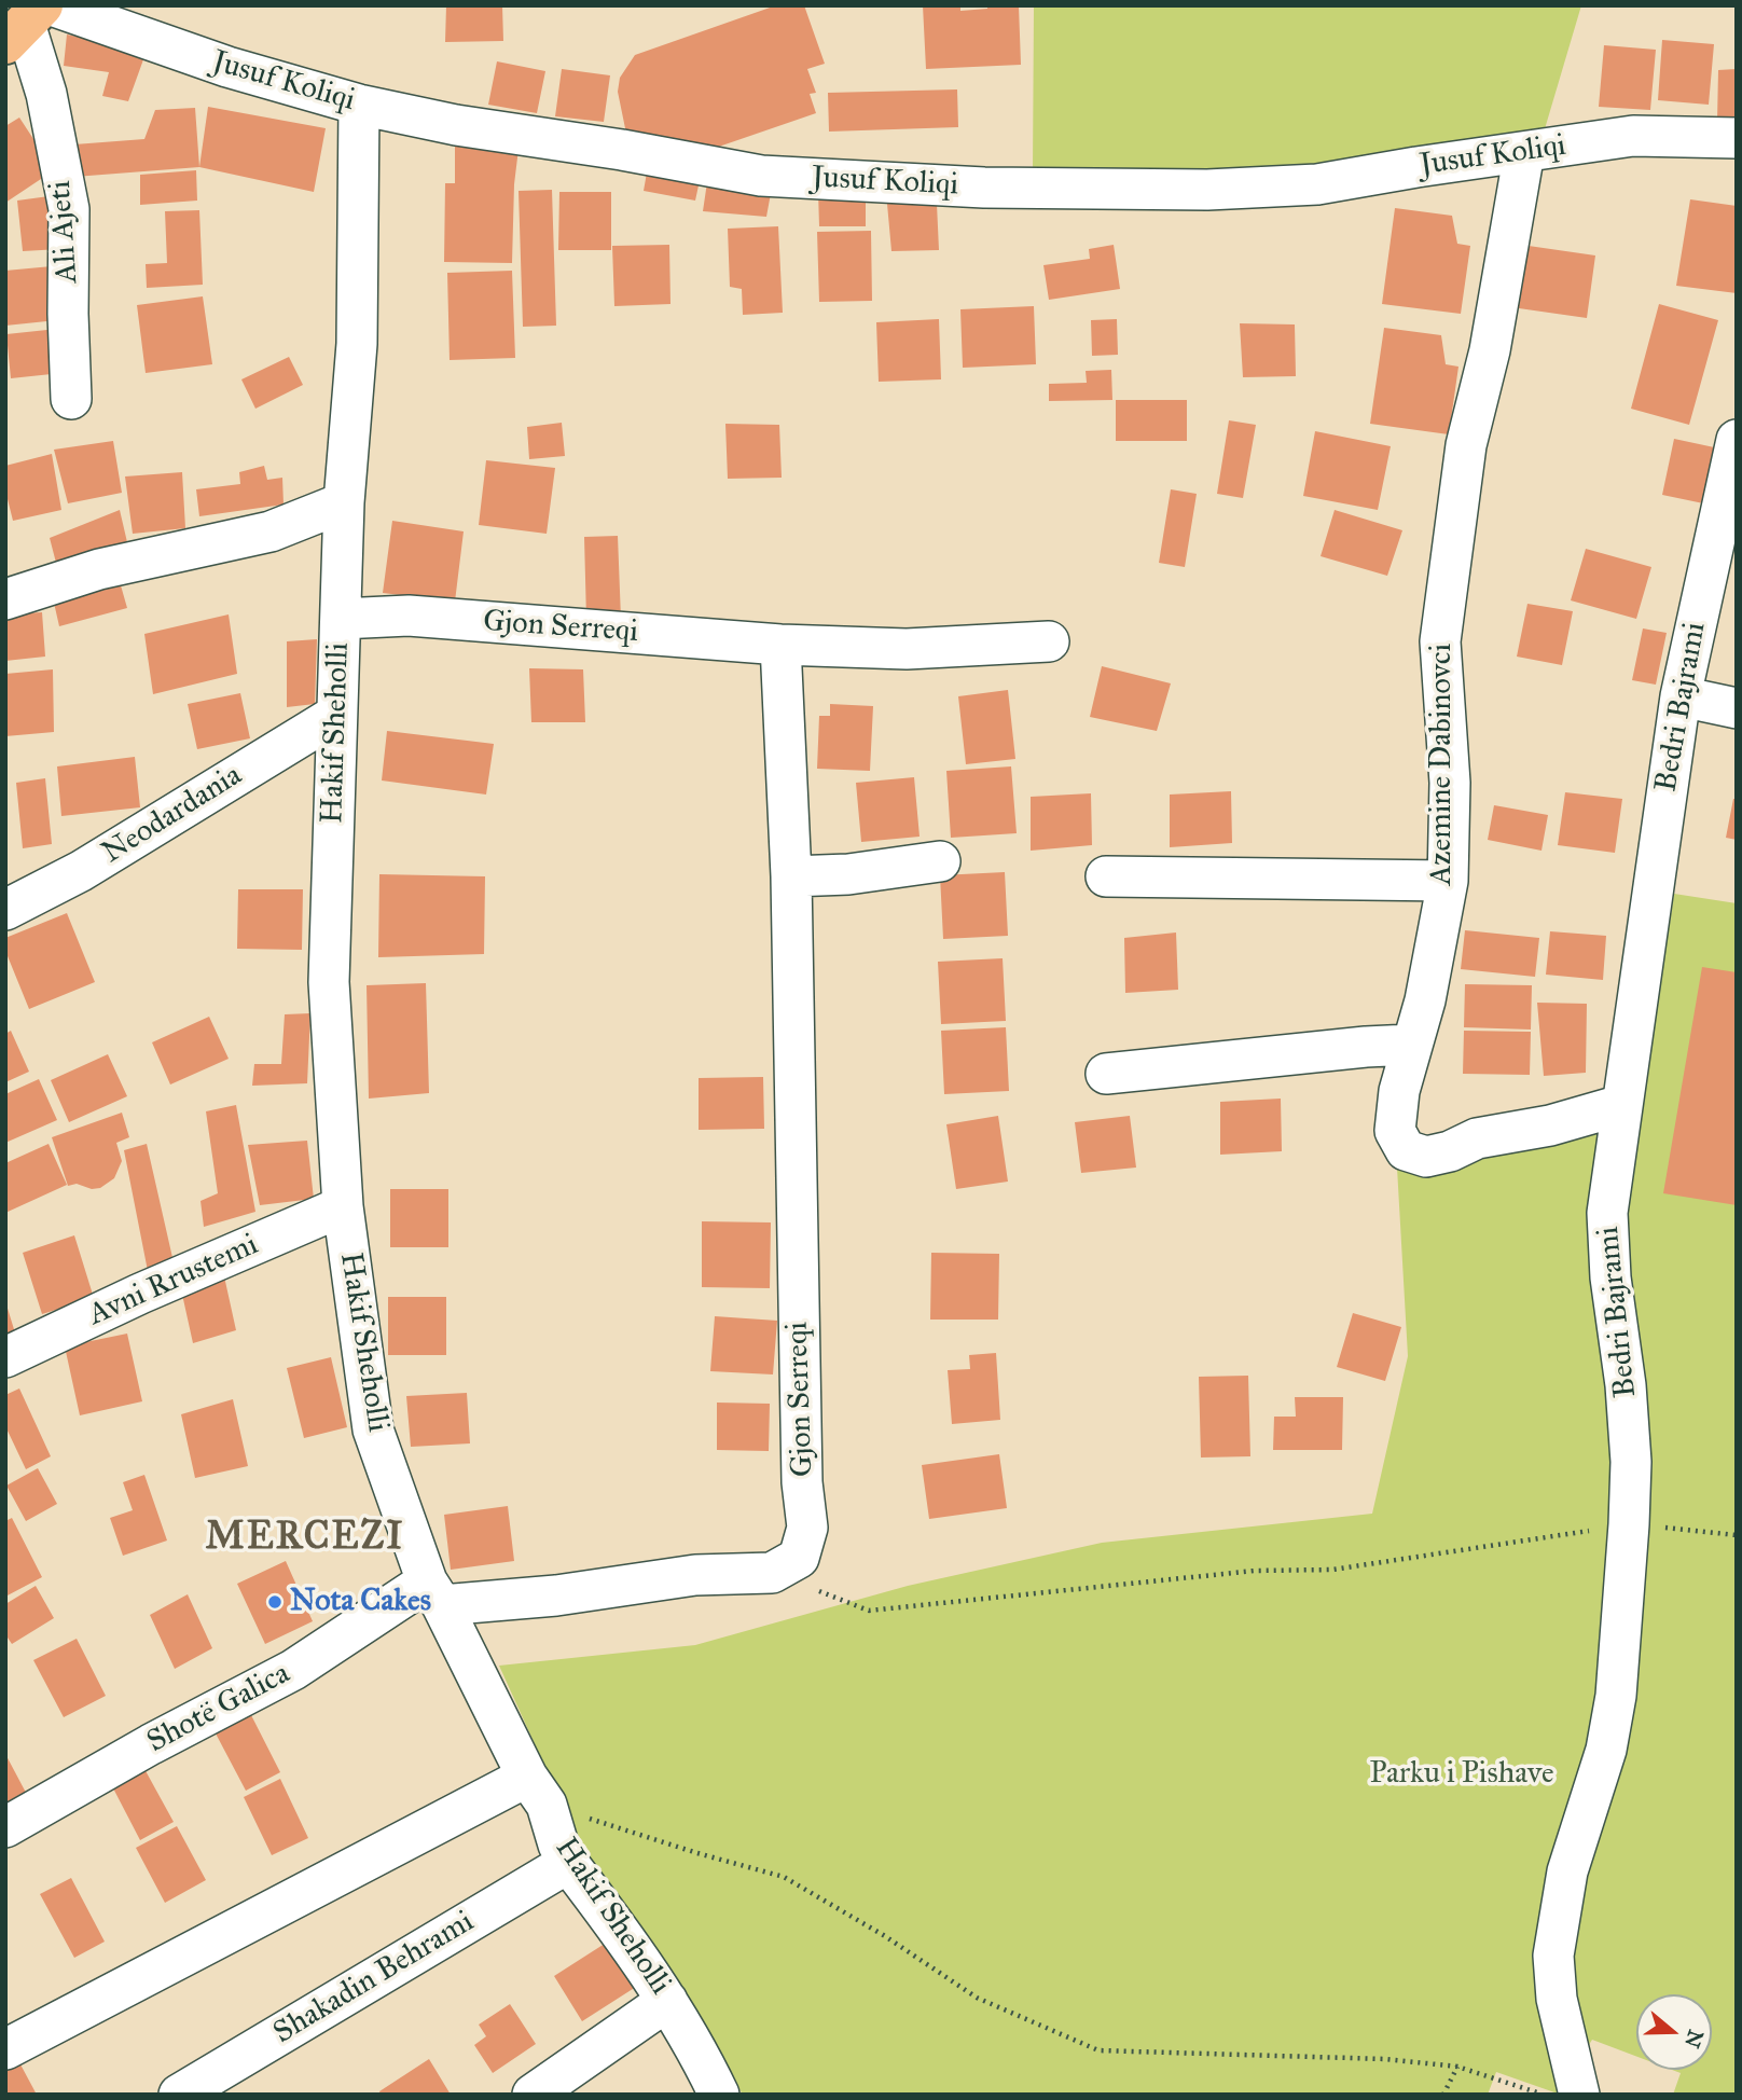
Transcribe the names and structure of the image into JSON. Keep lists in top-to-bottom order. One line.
{"streets":{"street":["Jusuf Koliqi","Ali Ajeti","Gjon Serreqi","Bedri Bajrami","Hakif Sheholli","Azemine Dabinovci","Neodardania","Avni Rrustemi","Shotë Galica","Shakadin Behrami"]},"crossings":[["Jusuf Koliqi","Ali Ajeti"],["Jusuf Koliqi","Hakif Sheholli"],["Jusuf Koliqi","Azemine Dabinovci"],["Gjon Serreqi","Hakif Sheholli"],["Bedri Bajrami","Azemine Dabinovci"],["Hakif Sheholli","Neodardania"],["Hakif Sheholli","Avni Rrustemi"],["Hakif Sheholli","Shotë Galica"],["Hakif Sheholli","Shakadin Behrami"]],"districts":["MERCEZI"],"parks":["Parku i Pishave"],"places":["Nota Cakes"],"north":"right"}
